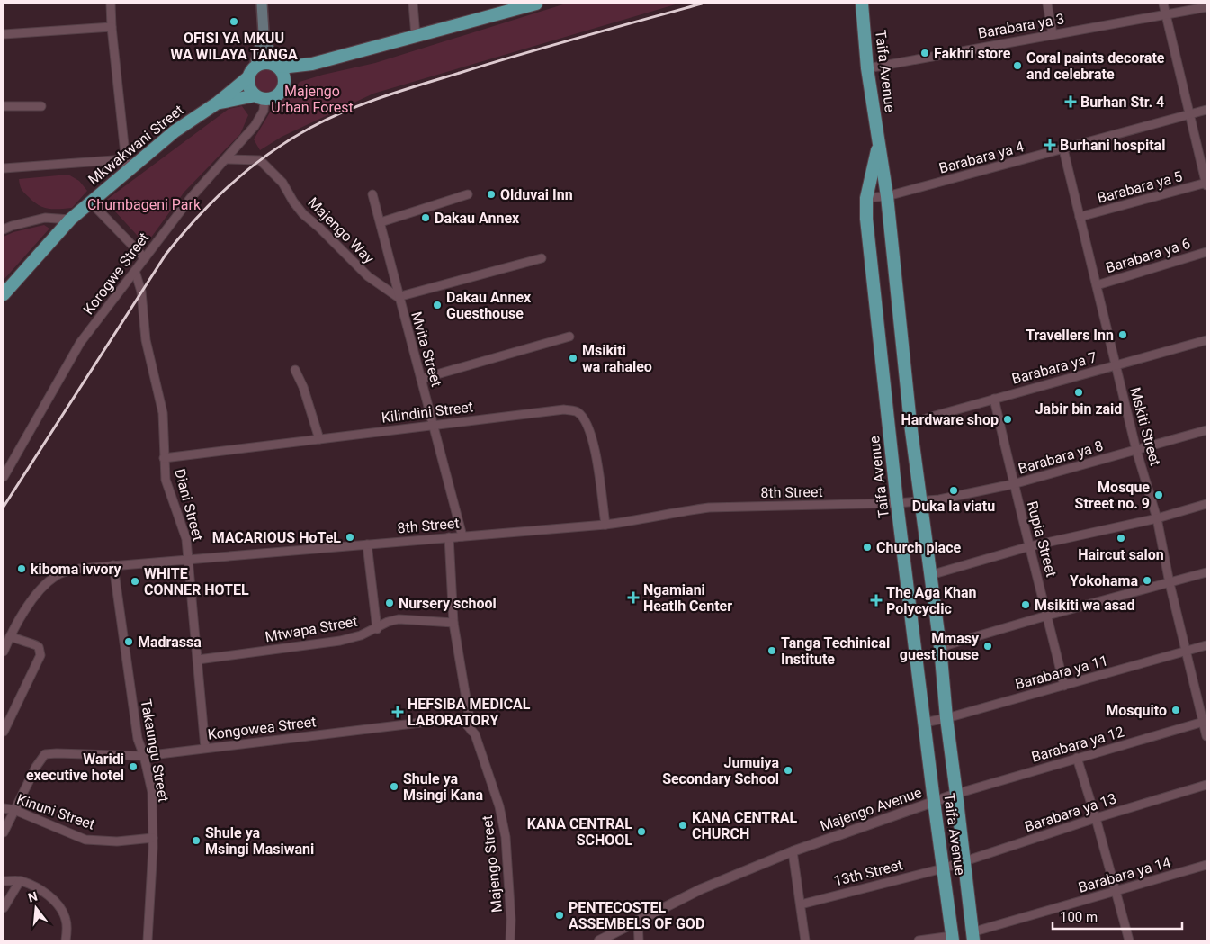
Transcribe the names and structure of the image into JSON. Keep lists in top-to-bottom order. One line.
{"streets":{"main road":["Taifa Avenue","Mkwakwani Street"],"street":["Barabara ya 3","Barabara ya 4","Barabara ya 5","Majengo Way","Barabara ya 6","Korogwe Street","Mvita Street","Barabara ya 7","Kilindini Street","Mskiti Street","Barabara ya 8","8th Street","Diani Street","Rupia Street","Mtwapa Street","Barabara ya 11","Kongowea Street","Barabara ya 12","Takaungu Street","Majengo Avenue","Kinuni Street","Barabara ya 13","Majengo Street","13th Street","Barabara ya 14"]},"crossings":[["Barabara ya 3","Taifa Avenue"],["Taifa Avenue","Barabara ya 4"],["Taifa Avenue","Barabara ya 7"],["Taifa Avenue","Barabara ya 8"],["Taifa Avenue","8th Street"],["Taifa Avenue","Barabara ya 11"],["Taifa Avenue","Barabara ya 12"],["Taifa Avenue","Majengo Avenue"],["Taifa Avenue","Barabara ya 13"],["Taifa Avenue","13th Street"],["Taifa Avenue","Barabara ya 14"],["Mkwakwani Street","Korogwe Street"],["Barabara ya 4","Mskiti Street"],["Barabara ya 5","Mskiti Street"],["Majengo Way","Korogwe Street"],["Majengo Way","Mvita Street"],["Barabara ya 6","Mskiti Street"],["Korogwe Street","Diani Street"],["Mvita Street","Kilindini Street"],["Mvita Street","8th Street"],["Barabara ya 7","Mskiti Street"],["Barabara ya 7","Rupia Street"],["Kilindini Street","8th Street"],["Kilindini Street","Diani Street"],["Mskiti Street","Barabara ya 8"],["Mskiti Street","Barabara ya 11"],["Mskiti Street","Barabara ya 12"],["Barabara ya 8","8th Street"],["Barabara ya 8","Rupia Street"],["8th Street","Diani Street"],["8th Street","Takaungu Street"],["8th Street","Majengo Street"],["Diani Street","Mtwapa Street"],["Diani Street","Kongowea Street"],["Rupia Street","Barabara ya 11"],["Mtwapa Street","Majengo Street"],["Kongowea Street","Takaungu Street"],["Kongowea Street","Kinuni Street"],["Kongowea Street","Majengo Street"],["Barabara ya 12","Majengo Avenue"],["Takaungu Street","Kinuni Street"],["Barabara ya 13","13th Street"]],"parks":["Majengo Urban Forest","Chumbageni Park"],"places":{"other":["OFISI YA MKUU WA WILAYA TANGA","Fakhri store","Coral paints decorate and celebrate","Olduvai Inn","Dakau Annex","Dakau Annex Guesthouse","Travellers Inn","Msikiti wa rahaleo","Jabir bin zaid","Hardware shop","Duka la viatu","Mosque Street no. 9","MACARIOUS HoTeL","Haircut salon","Church place","kiboma ivvory","Yokohama","WHITE CONNER HOTEL","Nursery school","Msikiti wa asad","Madrassa","Mmasy guest house","Tanga Techinical Institute","Mosquito","Waridi executive hotel","Jumuiya Secondary School","Shule ya Msingi Kana","KANA CENTRAL CHURCH","KANA CENTRAL SCHOOL","Shule ya Msingi Masiwani","PENTECOSTEL ASSEMBELS OF GOD"],"health":["Burhan Str. 4","Burhani hospital","Ngamiani Heatlh Center","The Aga Khan Polycyclic","HEFSIBA MEDICAL LABORATORY"]},"scale_bar":"100 m","north":"top"}
